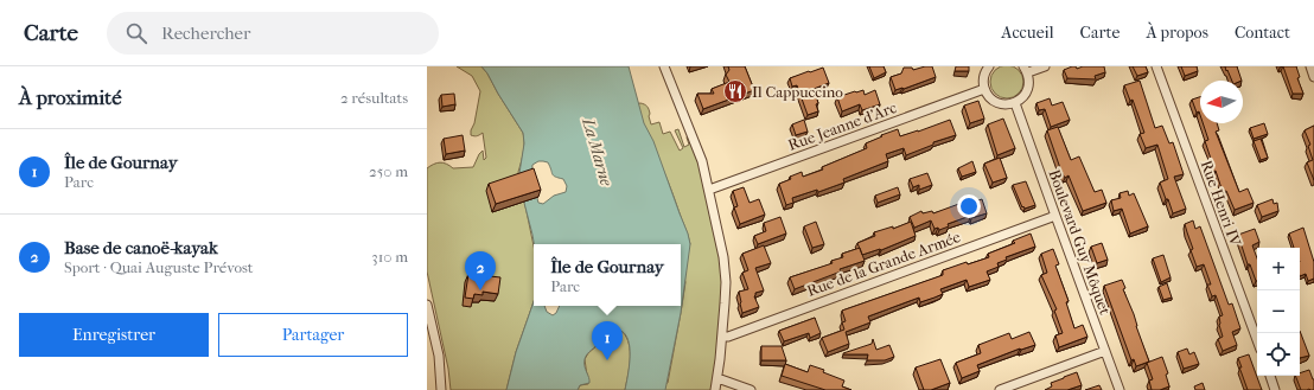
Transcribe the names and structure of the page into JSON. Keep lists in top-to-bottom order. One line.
{"streets":{"street":["Rue Jeanne d'Arc","Rue Henri IV","Boulevard Guy Môquet","Rue de la Grande Armée"]},"crossings":[["Boulevard Guy Môquet","Rue de la Grande Armée"]],"water":["La Marne"],"places":{"restaurant":["Il Cappuccino"]},"north":"left","page":{"header":"Carte","search":"Rechercher","nav":["Accueil","Carte","À propos","Contact"],"heading":["À proximité","2 résultats"],"list":[{"mark":"1","name":"Île de Gournay","note":"Parc","value":"250 m"},{"mark":"2","name":"Base de canoë-kayak","note":"Sport · Quai Auguste Prévost","value":"310 m"}],"popup":["Île de Gournay","Parc"],"map_buttons":["+","−"],"pins":["2","1"],"buttons":["Enregistrer","Partager"]}}
